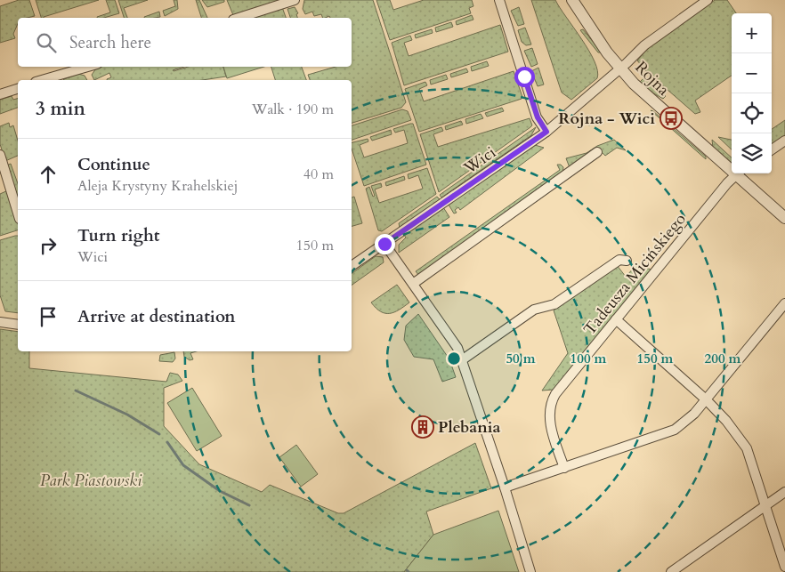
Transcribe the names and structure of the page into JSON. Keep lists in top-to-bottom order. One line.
{"streets":{"street":["Rojna","Wici","Tadeusza Micińskiego"]},"crossings":[["Rojna","Wici"]],"parks":["Park Piastowski"],"places":{"bus stop":["Rojna - Wici"],"building":["Plebania"]},"page":{"map_buttons":["+","−"],"search":"Search here","heading":["3 min","Walk · 190 m"],"list":[["Continue","Aleja Krystyny Krahelskiej","40 m"],["Turn right","Wici","150 m"],"Arrive at destination"]},"rings":["50 m","100 m","150 m","200 m"]}
